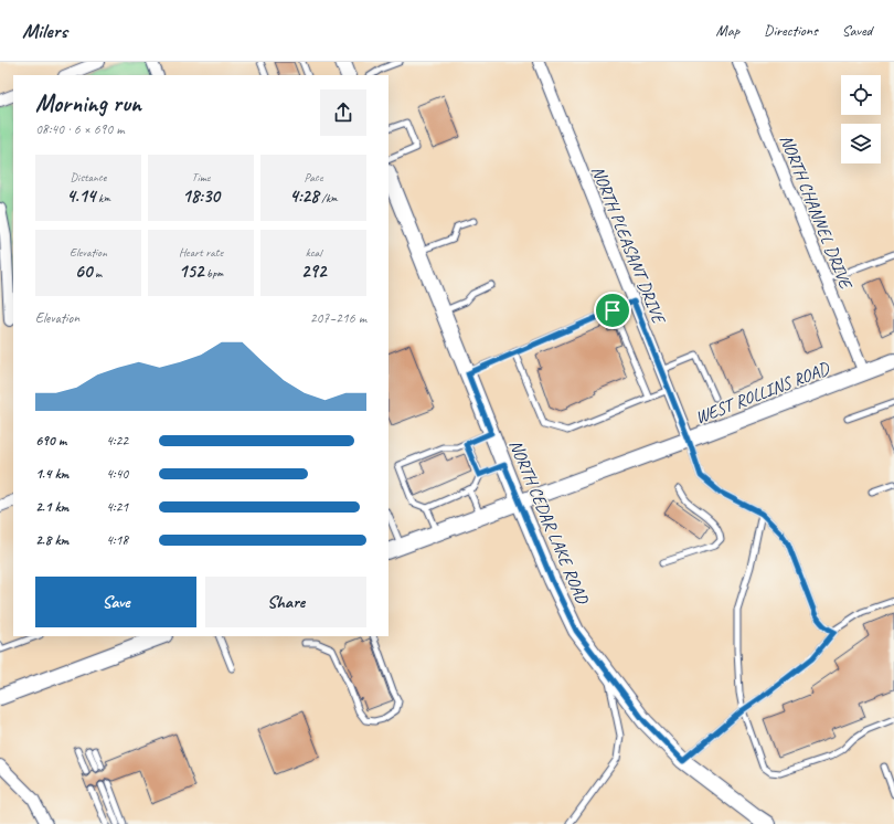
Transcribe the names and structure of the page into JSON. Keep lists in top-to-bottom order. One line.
{"streets":{"main road":["WEST ROLLINS ROAD","NORTH CEDAR LAKE ROAD"],"street":["NORTH CHANNEL DRIVE","NORTH PLEASANT DRIVE"]},"crossings":[["NORTH CHANNEL DRIVE","WEST ROLLINS ROAD"],["NORTH PLEASANT DRIVE","WEST ROLLINS ROAD"],["WEST ROLLINS ROAD","NORTH CEDAR LAKE ROAD"]],"page":{"header":"Milers","nav":["Map","Directions","Saved"],"heading":["Morning run","08:40 · 6 × 690 m"],"stats":[["Distance","4.14 km"],["Time","18:30"],["Pace","4:28 /km"],["Elevation","60 m"],["Heart rate","152 bpm"],["kcal","292"]],"chart":["Elevation","207–216 m"],"list":[{"name":"690 m","note":"4:22"},{"name":"1.4 km","note":"4:40"},{"name":"2.1 km","note":"4:21"},{"name":"2.8 km","note":"4:18"}],"buttons":["Save","Share"]}}
